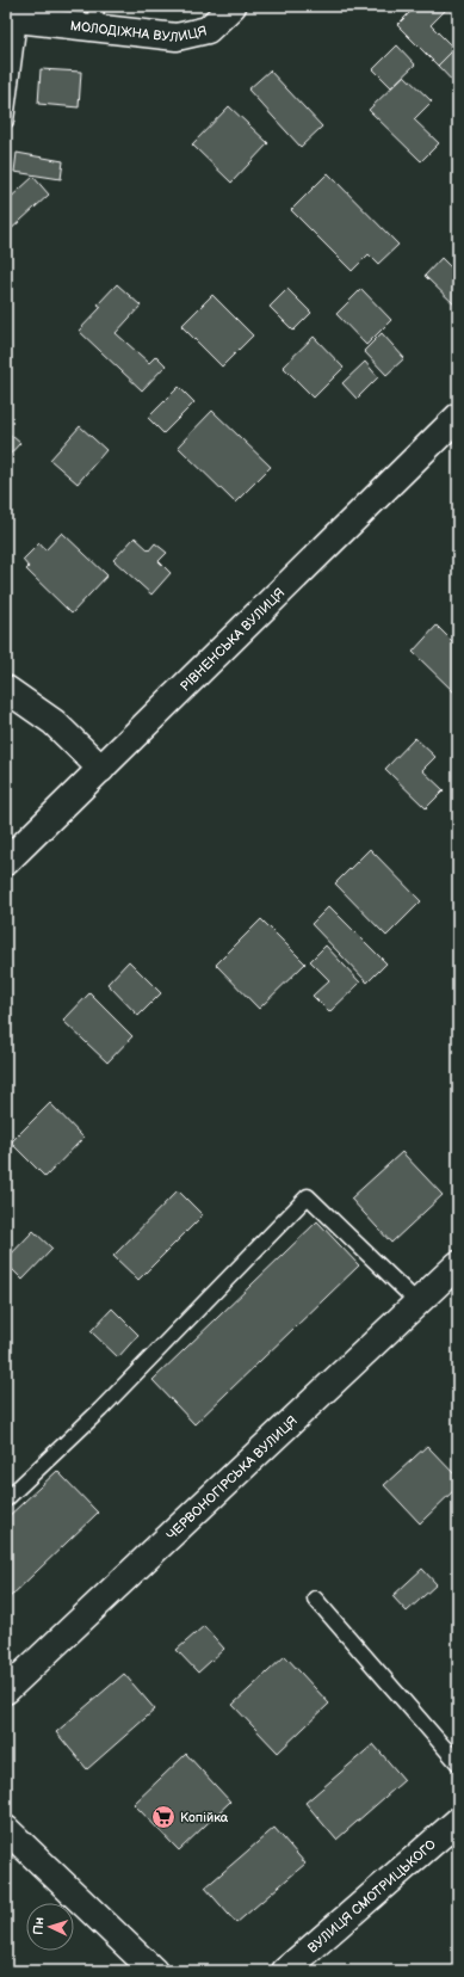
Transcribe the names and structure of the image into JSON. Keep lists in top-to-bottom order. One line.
{"streets":{"street":["МОЛОДІЖНА ВУЛИЦЯ","РІВНЕНСЬКА ВУЛИЦЯ","ЧЕРВОНОГІРСЬКА ВУЛИЦЯ","ВУЛИЦЯ СМОТРИЦЬКОГО"]},"places":{"supermarket":["Копійка"]},"north":"left"}
